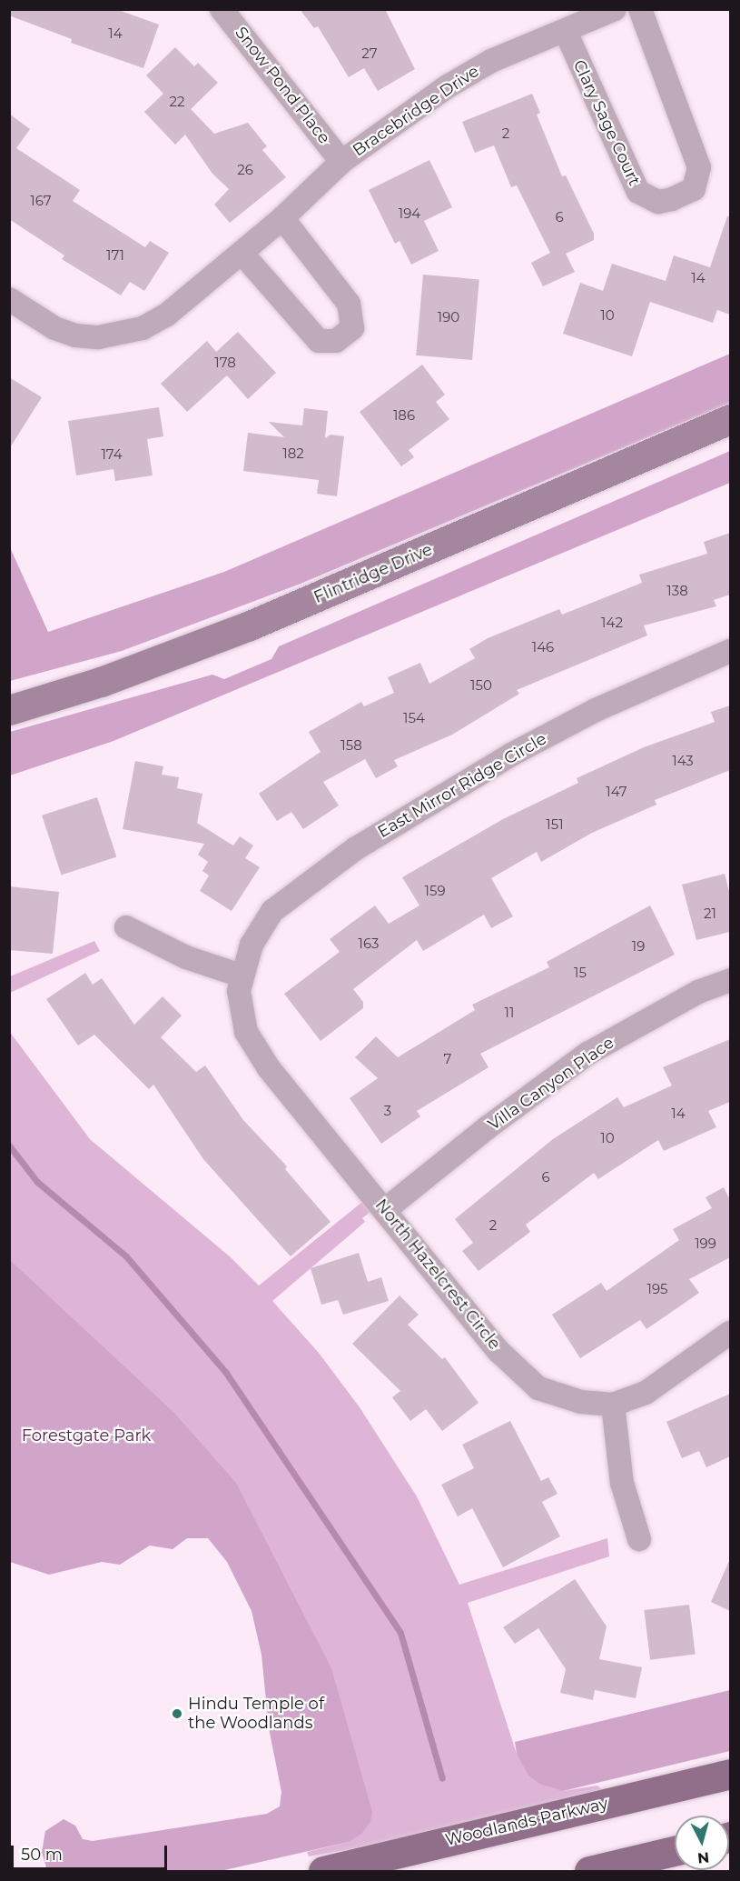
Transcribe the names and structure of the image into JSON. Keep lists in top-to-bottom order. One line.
{"streets":{"main road":["Woodlands Parkway"],"street":["Snow Pond Place","Bracebridge Drive","Clary Sage Court","Flintridge Drive","East Mirror Ridge Circle","Villa Canyon Place","North Hazelcrest Circle"]},"crossings":[["Snow Pond Place","Bracebridge Drive"],["Bracebridge Drive","Clary Sage Court"],["East Mirror Ridge Circle","North Hazelcrest Circle"],["Villa Canyon Place","North Hazelcrest Circle"]],"parks":["Forestgate Park"],"places":["Hindu Temple of the Woodlands"],"house_numbers":["14","27","22","2","26","167","194","6","171","14","10","190","178","186","182","174","138","142","146","150","154","158","143","147","151","159","21","163","19","15","11","7","3","14","10","6","2","199","195"],"scale_bar":"50 m","north":"bottom"}
